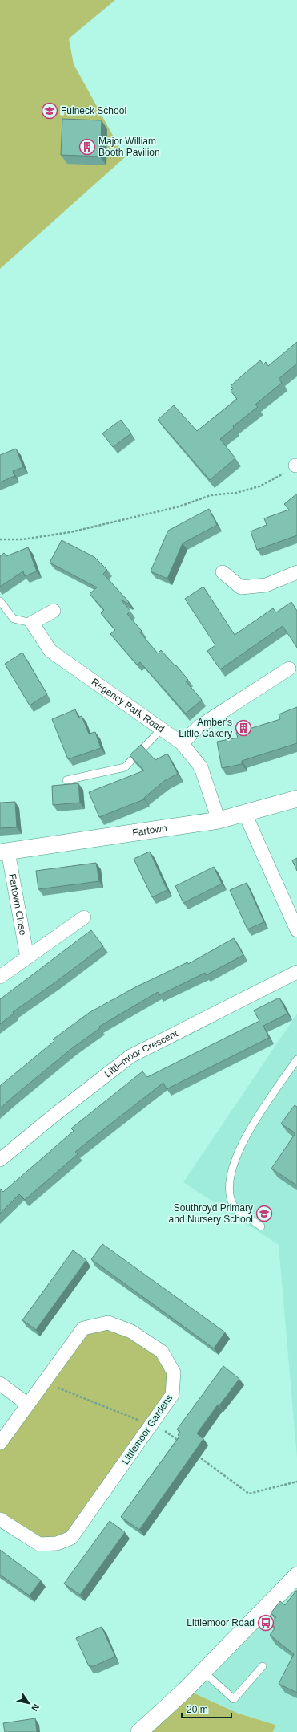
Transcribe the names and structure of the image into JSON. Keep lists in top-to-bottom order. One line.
{"streets":{"street":["Regency Park Road","Fartown","Fartown Close","Littlemoor Crescent","Littlemoor Gardens"]},"crossings":[["Regency Park Road","Fartown"],["Fartown","Fartown Close"]],"places":{"school or university":["Fulneck School","Southroyd Primary and Nursery School"],"building":["Major William Booth Pavilion","Amber's Little Cakery"],"bus stop":["Littlemoor Road"]},"scale_bar":"20 m","north":"bottom right"}
